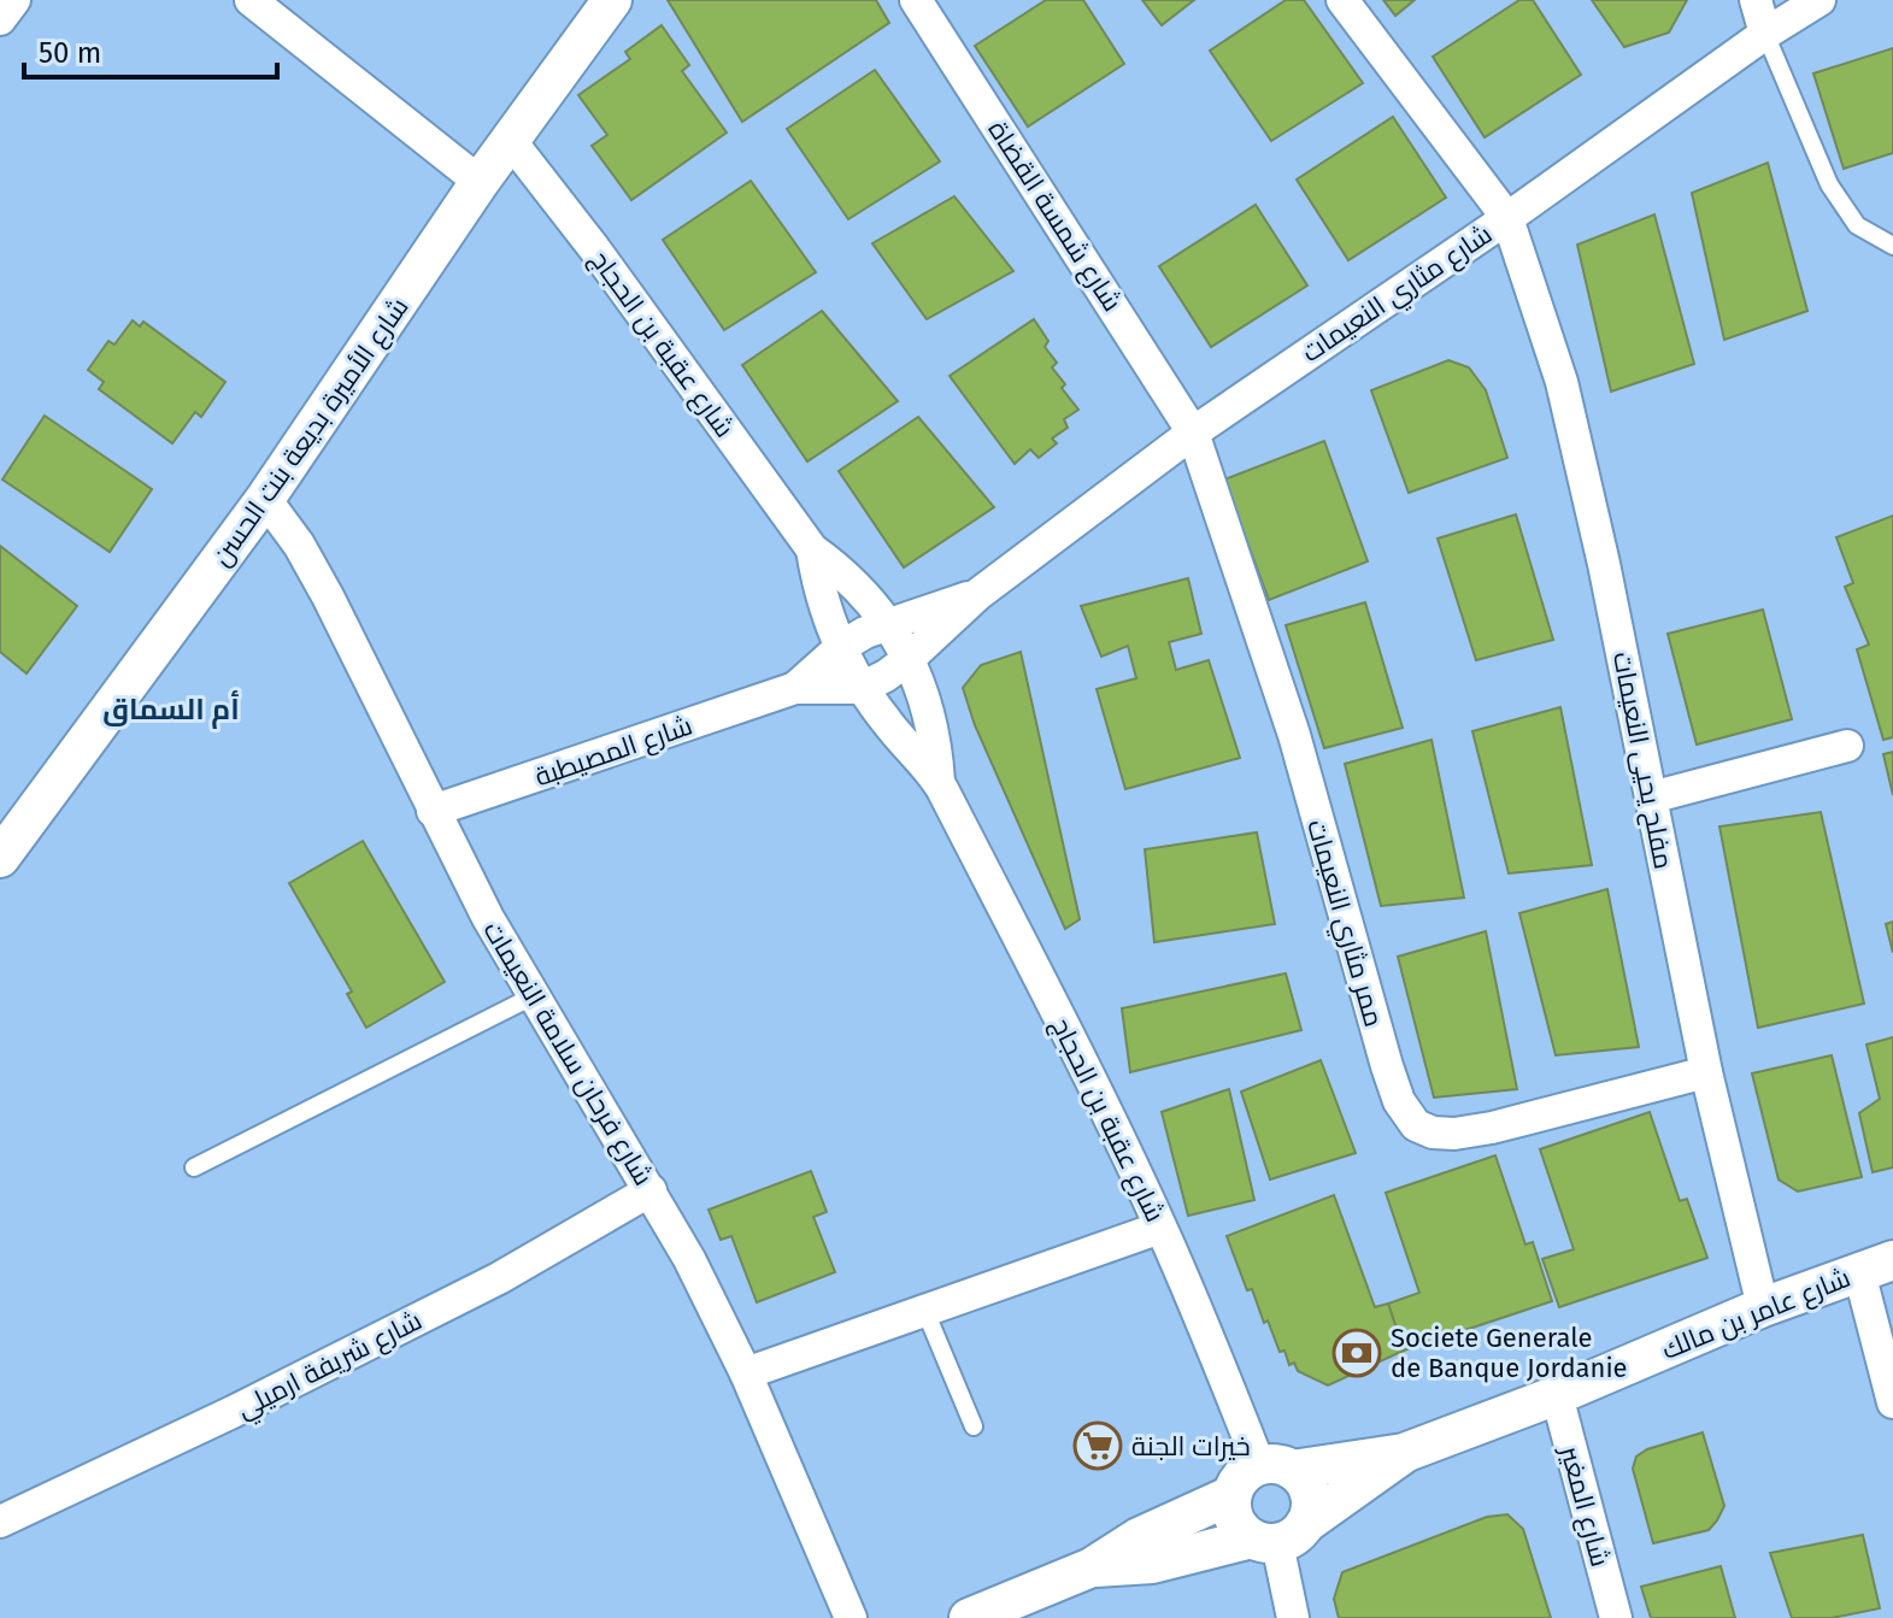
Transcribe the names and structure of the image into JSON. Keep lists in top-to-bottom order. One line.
{"streets":{"street":["شارع شمسة القضاة","شارع مثاري النعيمات","شارع عقبة بن الحجاج","شارع الأميرة بديعة بنت الحسن","شارع المصيطبة","مفلح يحيى النعيمات","ممر مثاري النعيمات","شارع فرحان سلامة النعيمات","شارع عامر بن مالك","شارع شريفة ارميلي","شارع المغير"]},"crossings":[["شارع شمسة القضاة","شارع مثاري النعيمات"],["شارع شمسة القضاة","ممر مثاري النعيمات"],["شارع مثاري النعيمات","شارع عقبة بن الحجاج"],["شارع مثاري النعيمات","شارع المصيطبة"],["شارع مثاري النعيمات","مفلح يحيى النعيمات"],["شارع مثاري النعيمات","ممر مثاري النعيمات"],["شارع عقبة بن الحجاج","شارع الأميرة بديعة بنت الحسن"],["شارع عقبة بن الحجاج","شارع المصيطبة"],["شارع عقبة بن الحجاج","شارع عامر بن مالك"],["شارع الأميرة بديعة بنت الحسن","شارع فرحان سلامة النعيمات"],["شارع المصيطبة","شارع فرحان سلامة النعيمات"],["مفلح يحيى النعيمات","ممر مثاري النعيمات"],["مفلح يحيى النعيمات","شارع عامر بن مالك"],["شارع فرحان سلامة النعيمات","شارع شريفة ارميلي"],["شارع عامر بن مالك","شارع المغير"]],"districts":["أم السماق"],"places":{"bank":["Societe Generale de Banque Jordanie"],"supermarket":["خيرات الجنة"]},"scale_bar":"50 m"}
